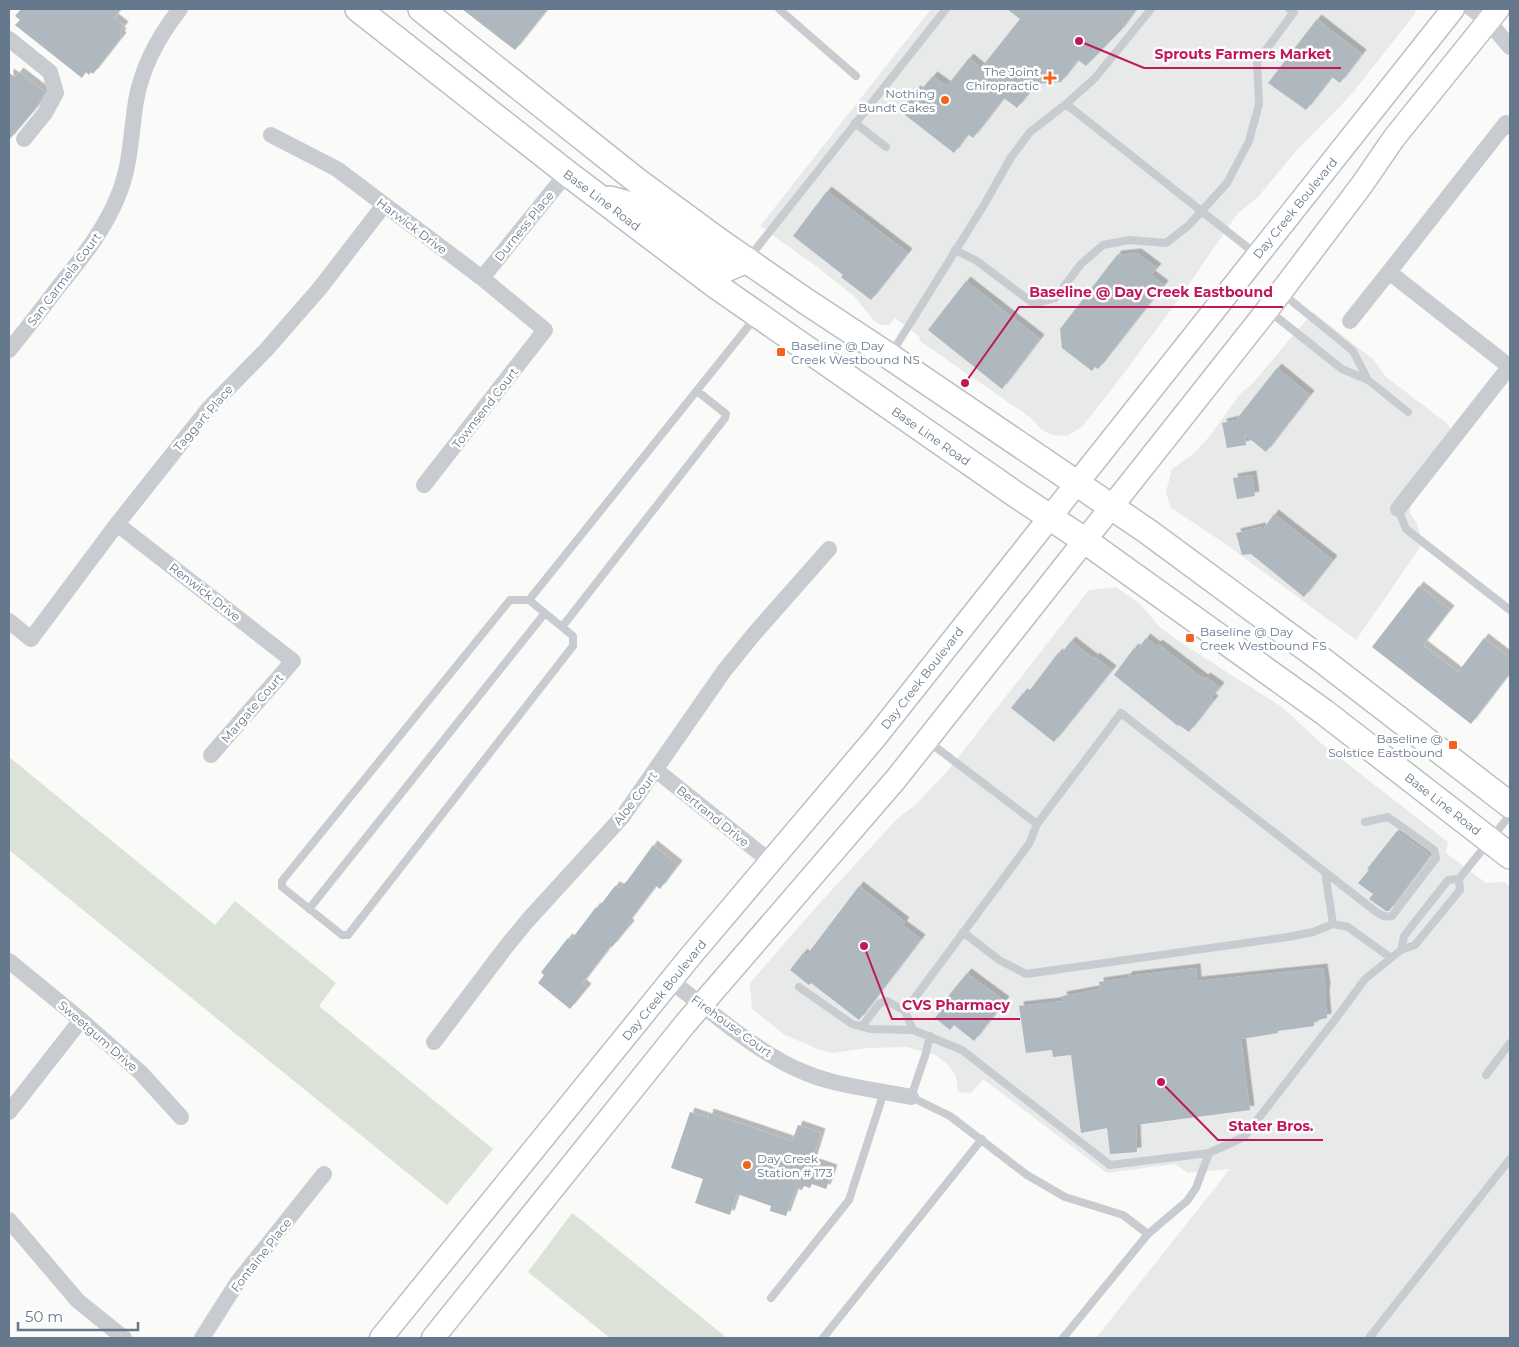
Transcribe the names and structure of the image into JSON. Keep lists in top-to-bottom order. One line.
{"streets":{"main road":["Base Line Road","Day Creek Boulevard"],"street":["Harwick Drive","Durness Place","San Carmela Court","Townsend Court","Taggart Place","Renwick Drive","Margate Court","Aloe Court","Bertrand Drive","Firehouse Court","Sweetgum Drive","Fontaine Place"]},"crossings":[["Base Line Road","Day Creek Boulevard"],["Base Line Road","Durness Place"],["Day Creek Boulevard","Bertrand Drive"],["Day Creek Boulevard","Firehouse Court"],["Harwick Drive","Durness Place"],["Harwick Drive","Townsend Court"],["Harwick Drive","Taggart Place"],["Taggart Place","Renwick Drive"],["Renwick Drive","Margate Court"],["Aloe Court","Bertrand Drive"]],"places":{"other":["Sprouts Farmers Market","Nothing Bundt Cakes","Baseline @ Day Creek Eastbound","CVS Pharmacy","Stater Bros.","Day Creek Station # 173"],"health":["The Joint Chiropractic"],"transit":["Baseline @ Day Creek Westbound NS","Baseline @ Day Creek Westbound FS","Baseline @ Solstice Eastbound"]},"scale_bar":"50 m"}
